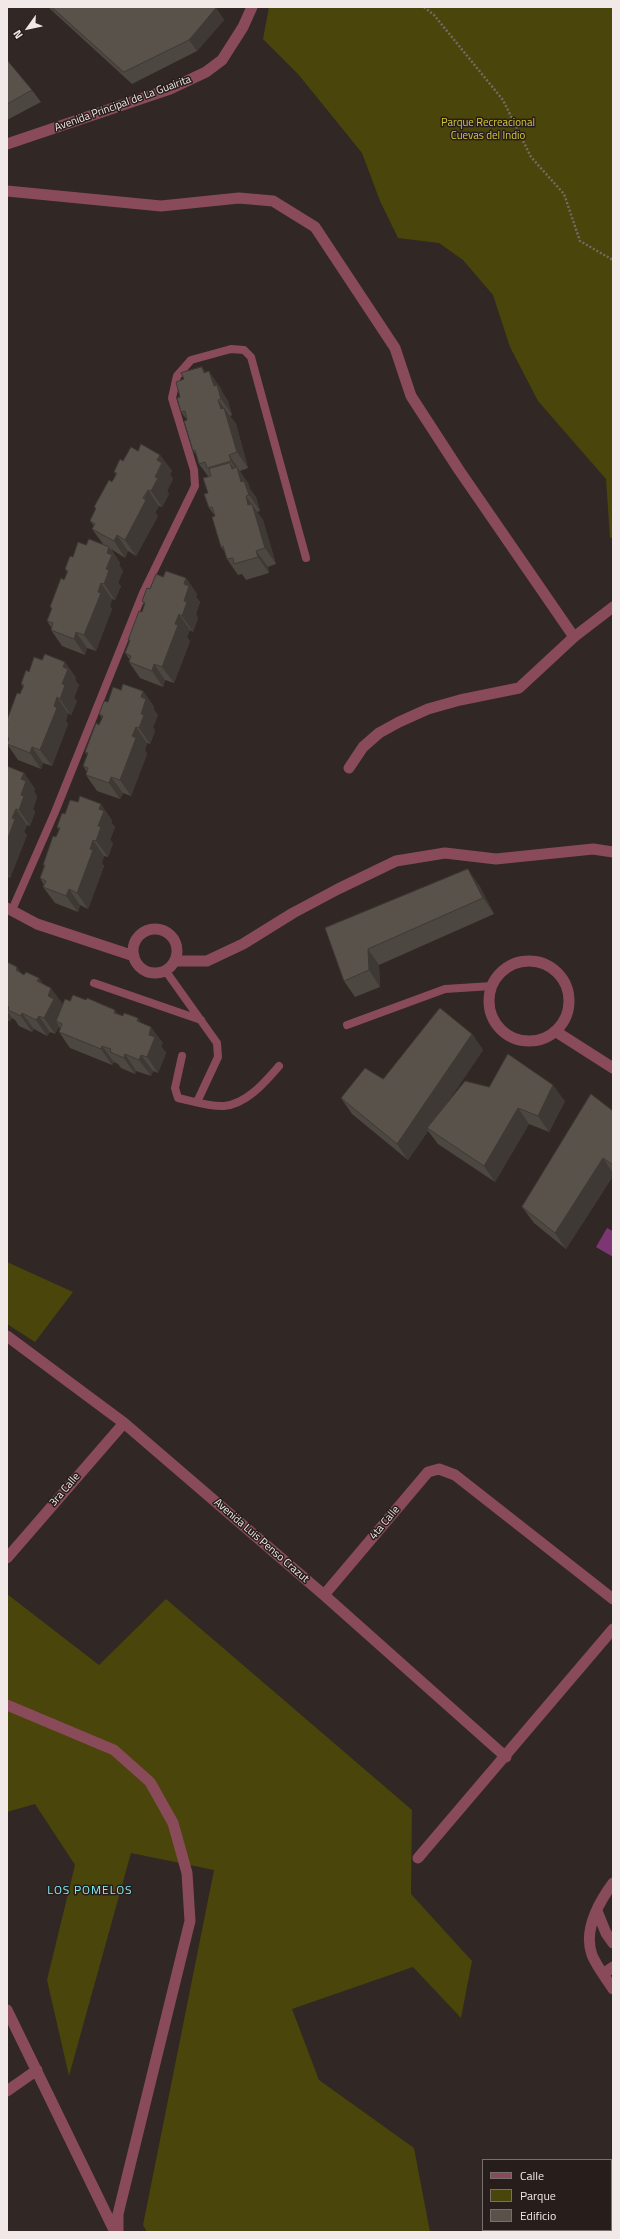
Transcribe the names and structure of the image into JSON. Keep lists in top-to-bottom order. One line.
{"streets":{"street":["Avenida Principal de La Guairita","3ra Calle","4ta Calle","Avenida Luis Penso Crazut"]},"crossings":[["3ra Calle","Avenida Luis Penso Crazut"],["4ta Calle","Avenida Luis Penso Crazut"]],"districts":["LOS POMELOS"],"parks":["Parque Recreacional Cuevas del Indio"],"legend":["Calle","Parque","Edificio"],"north":"bottom left"}
